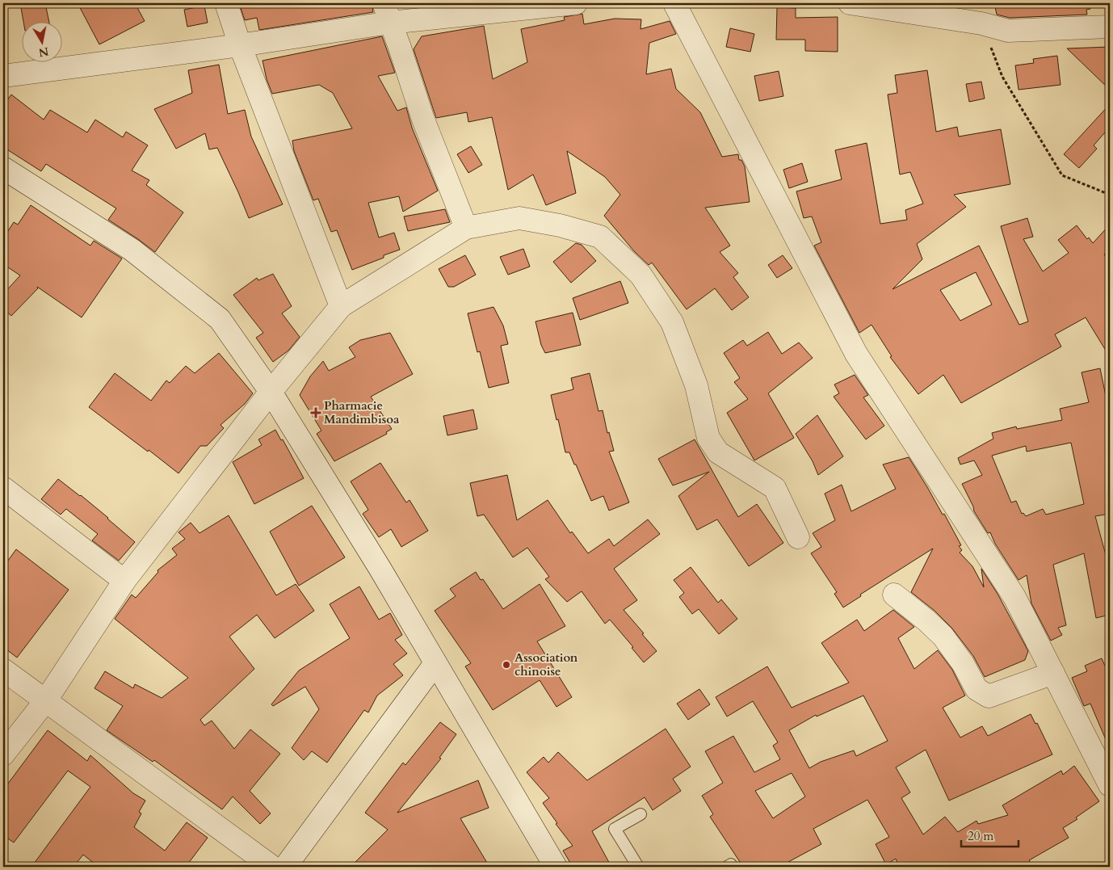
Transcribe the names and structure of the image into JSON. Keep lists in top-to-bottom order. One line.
{"places":{"health":["Pharmacie Mandimbisoa"],"other":["Association chinoise"]},"scale_bar":"20 m","north":"bottom"}
